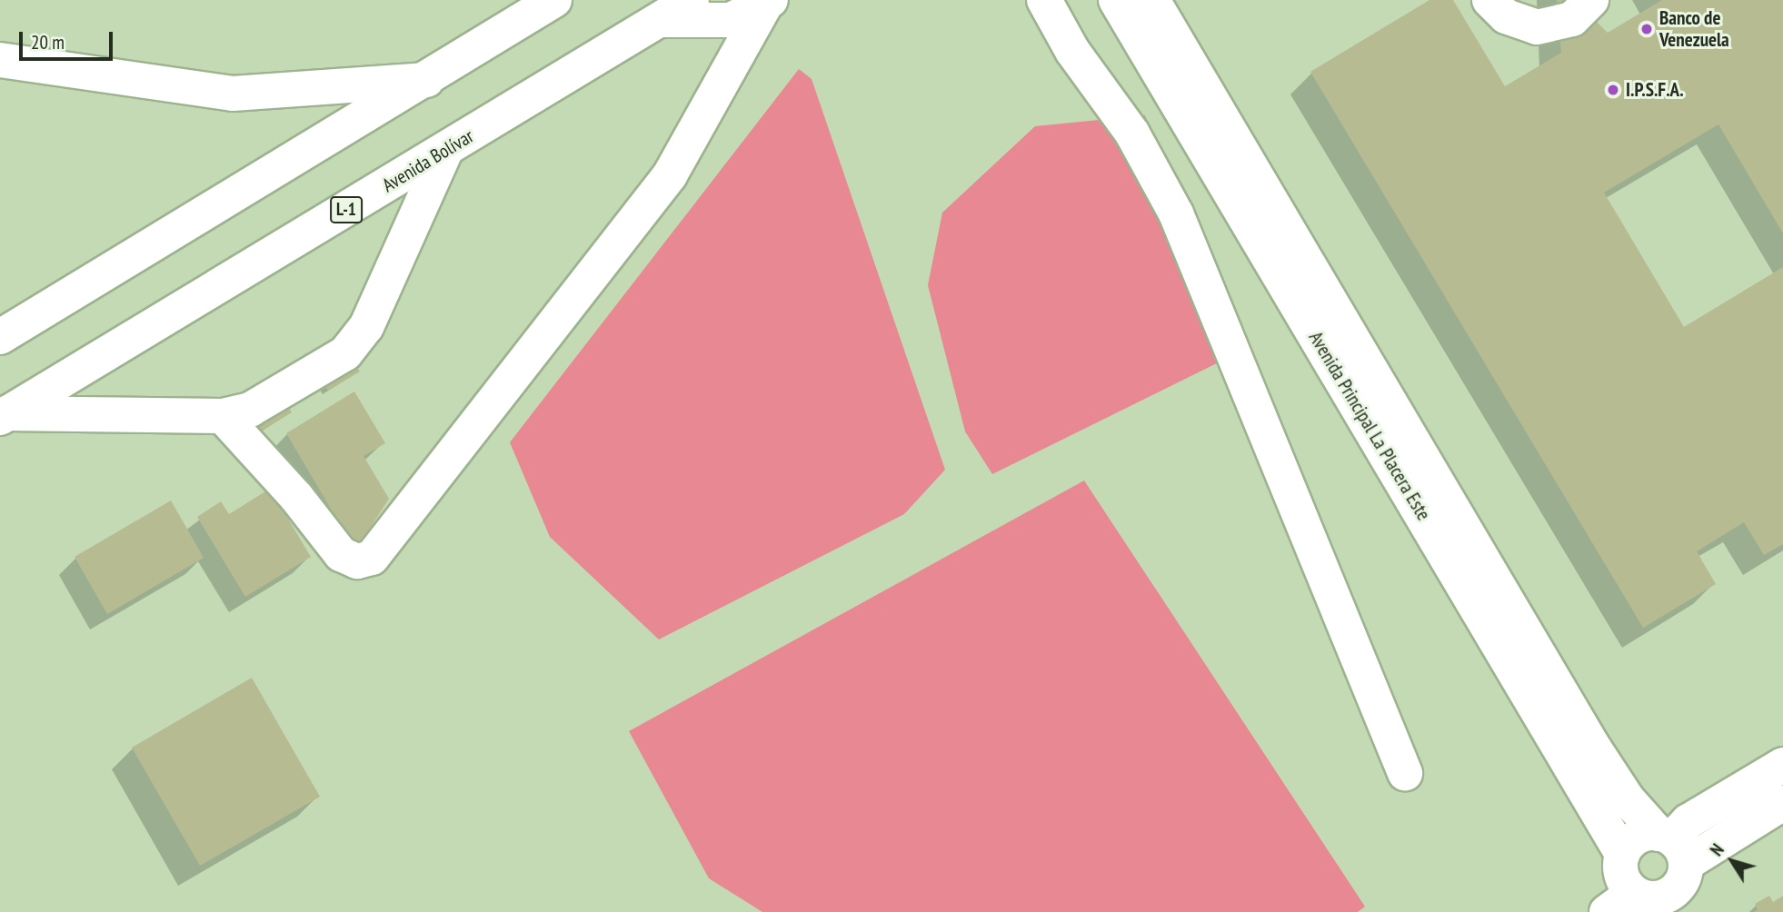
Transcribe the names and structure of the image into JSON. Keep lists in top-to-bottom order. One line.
{"streets":{"street":["Avenida Bolívar","L-1","Avenida Principal La Placera Este"]},"places":["Banco de Venezuela","I.P.S.F.A."],"scale_bar":"20 m","north":"top left"}
